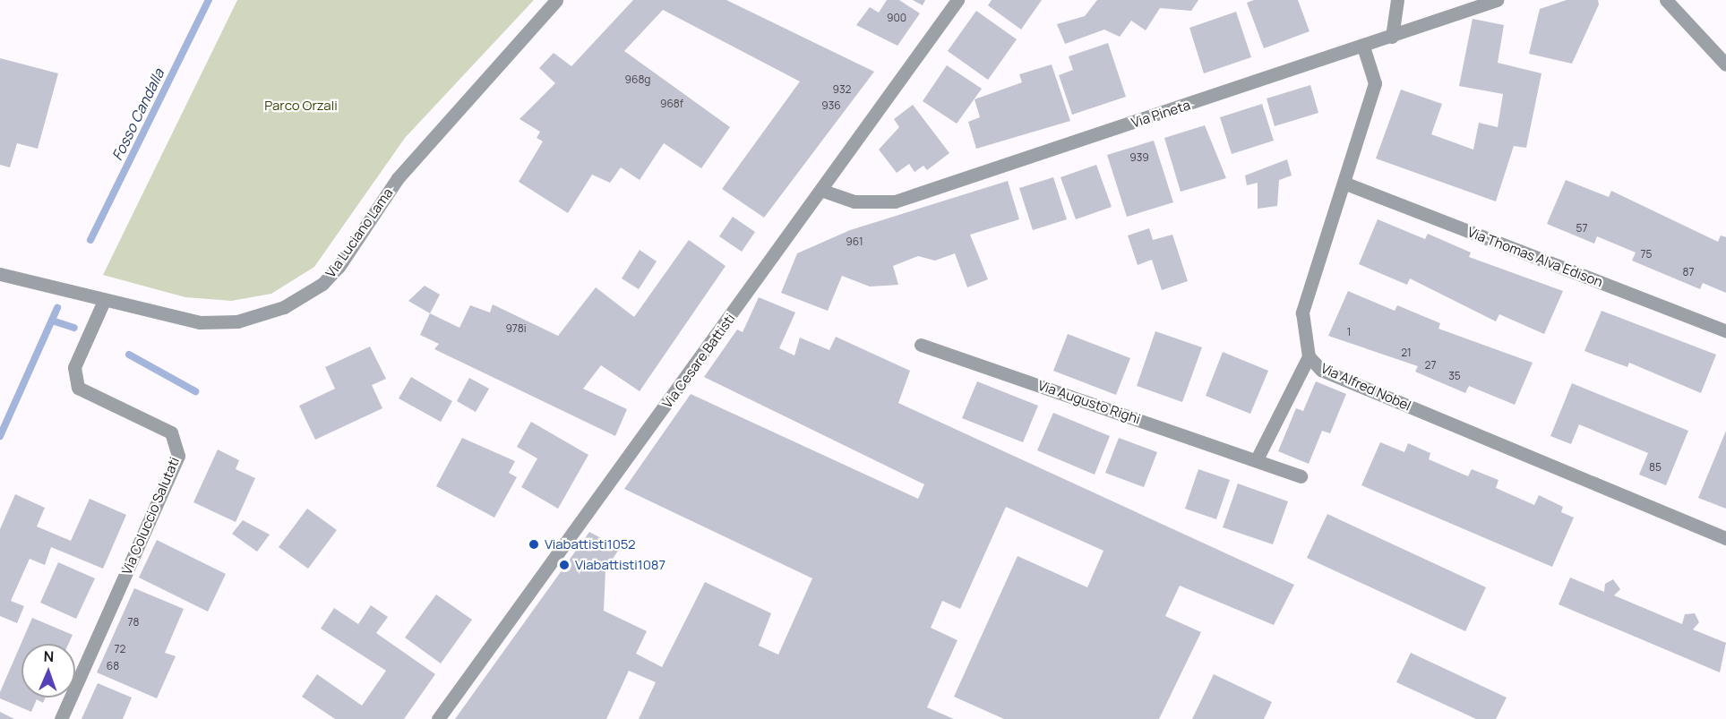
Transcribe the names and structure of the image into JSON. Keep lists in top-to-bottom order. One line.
{"streets":{"street":["Via Pineta","Via Luciano Lama","Via Thomas Alva Edison","Via Cesare Battisti","Via Alfred Nobel","Via Augusto Righi","Via Coluccio Salutati"]},"crossings":[["Via Pineta","Via Cesare Battisti"],["Via Pineta","Via Alfred Nobel"],["Via Luciano Lama","Via Coluccio Salutati"],["Via Thomas Alva Edison","Via Alfred Nobel"]],"water":["Fosso Candalla"],"parks":["Parco Orzali"],"places":["Viabattisti1052","Viabattisti1087"],"house_numbers":["900","968g","932","968f","936","939","57","961","75","87","978i","1","21","27","35","85","78","72","68"],"north":"top"}
